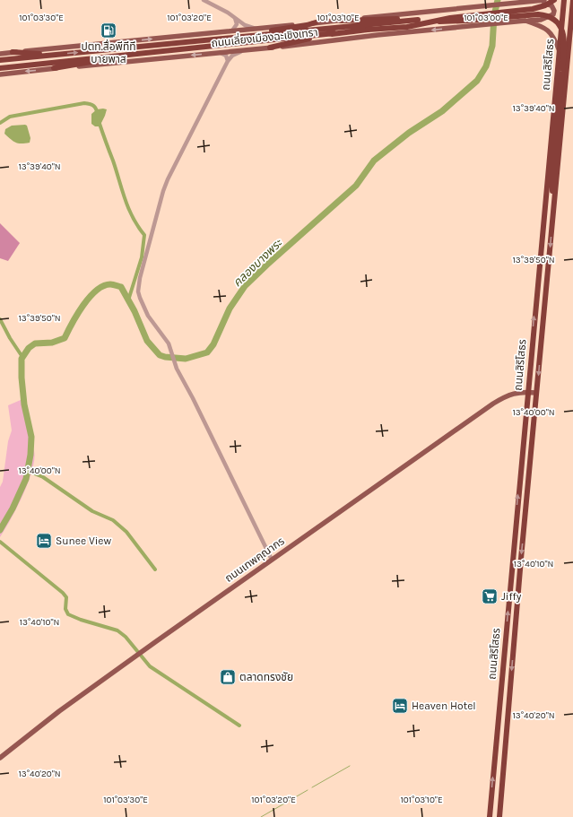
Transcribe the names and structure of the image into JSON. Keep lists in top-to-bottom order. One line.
{"streets":{"highway":["ถนนเลี่ยงเมืองฉะเชิงเทรา","ถนนสิริโสธร"],"main road":["ถนนเทพคุณากร"]},"crossings":[["ถนนเลี่ยงเมืองฉะเชิงเทรา","ถนนสิริโสธร"],["ถนนสิริโสธร","ถนนเทพคุณากร"]],"water":["คลองบางพระ"],"places":{"fuel station":["ปตท.สื่อพีทีที บายพาส"],"hotel":["Sunee View","Heaven Hotel"],"supermarket":["Jiffy"],"shop":["ตลาดทรงชัย"]},"coordinates":["101°03'30\"E","101°03'20\"E","101°03'10\"E","101°03'00\"E","13°39'40\"N","13°39'50\"N","13°40'00\"N","13°40'10\"N","13°40'20\"N"]}
